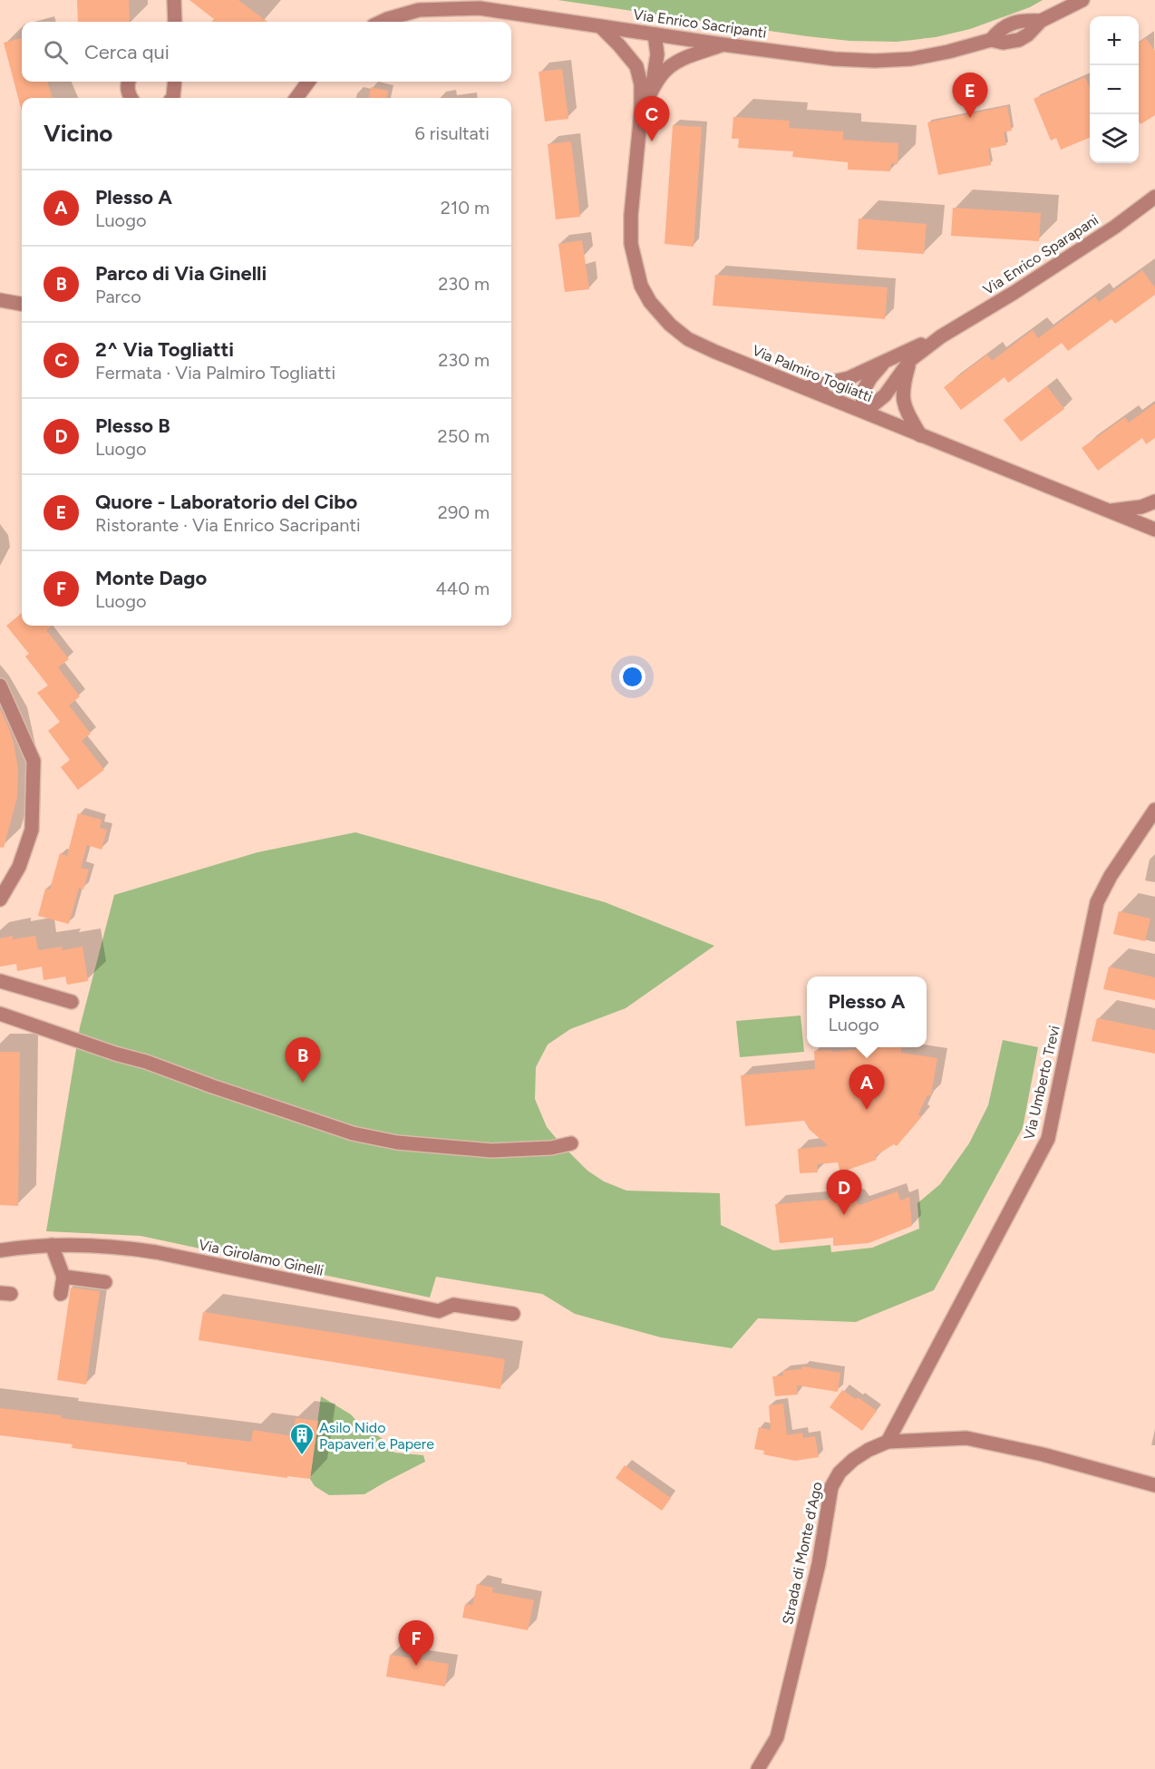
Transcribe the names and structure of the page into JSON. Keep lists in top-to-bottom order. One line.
{"streets":{"street":["Via Enrico Sacripanti","Via Enrico Sparapani","Via Palmiro Togliatti","Via Umberto Trevi","Via Girolamo Ginelli","Strada di Monte d'Ago"]},"crossings":[["Via Enrico Sacripanti","Via Palmiro Togliatti"],["Via Enrico Sparapani","Via Palmiro Togliatti"],["Via Umberto Trevi","Strada di Monte d'Ago"]],"places":{"building":["Asilo Nido Papaveri e Papere"]},"page":{"map_buttons":["+","−"],"search":"Cerca qui","pins":["E","C","B","A","D","F"],"heading":["Vicino","6 risultati"],"list":[{"mark":"A","name":"Plesso A","note":"Luogo","value":"210 m"},{"mark":"B","name":"Parco di Via Ginelli","note":"Parco","value":"230 m"},{"mark":"C","name":"2^ Via Togliatti","note":"Fermata · Via Palmiro Togliatti","value":"230 m"},{"mark":"D","name":"Plesso B","note":"Luogo","value":"250 m"},{"mark":"E","name":"Quore - Laboratorio del Cibo","note":"Ristorante · Via Enrico Sacripanti","value":"290 m"},{"mark":"F","name":"Monte Dago","note":"Luogo","value":"440 m"}],"popup":["Plesso A","Luogo"]}}
